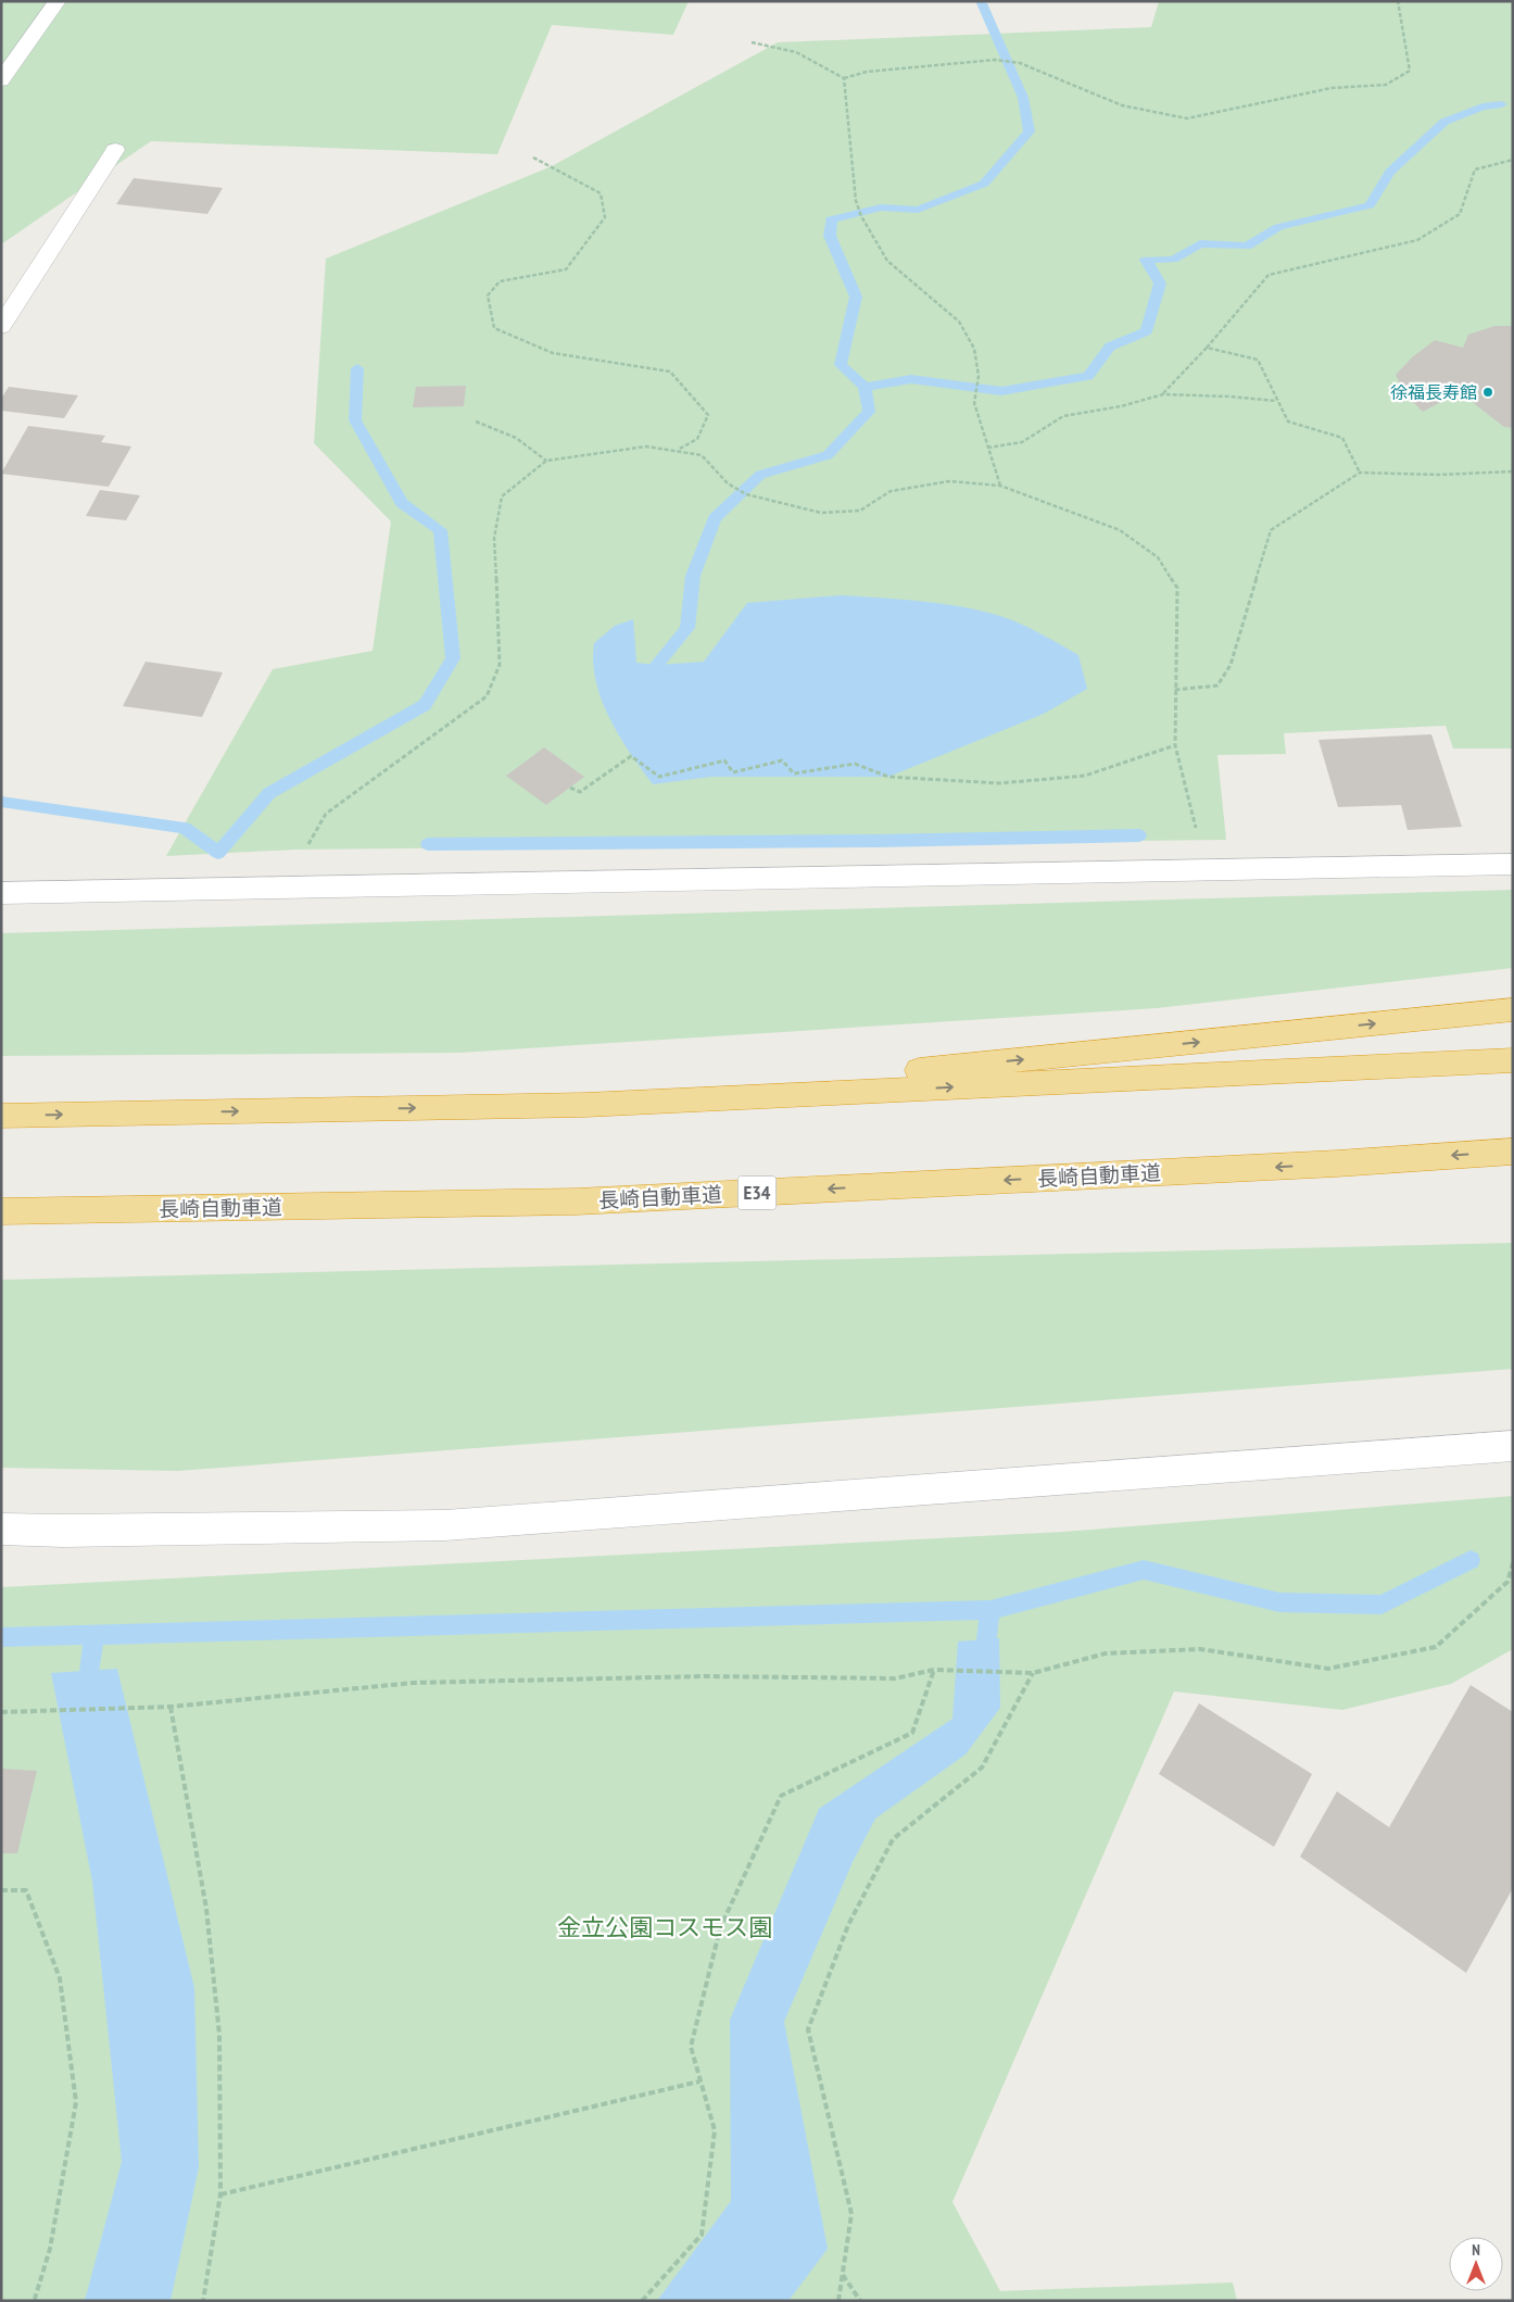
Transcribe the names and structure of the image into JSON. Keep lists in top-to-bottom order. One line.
{"streets":{"highway":["長崎自動車道","E34"]},"parks":["金立公園コスモス園"],"places":["徐福長寿館"],"north":"top"}
